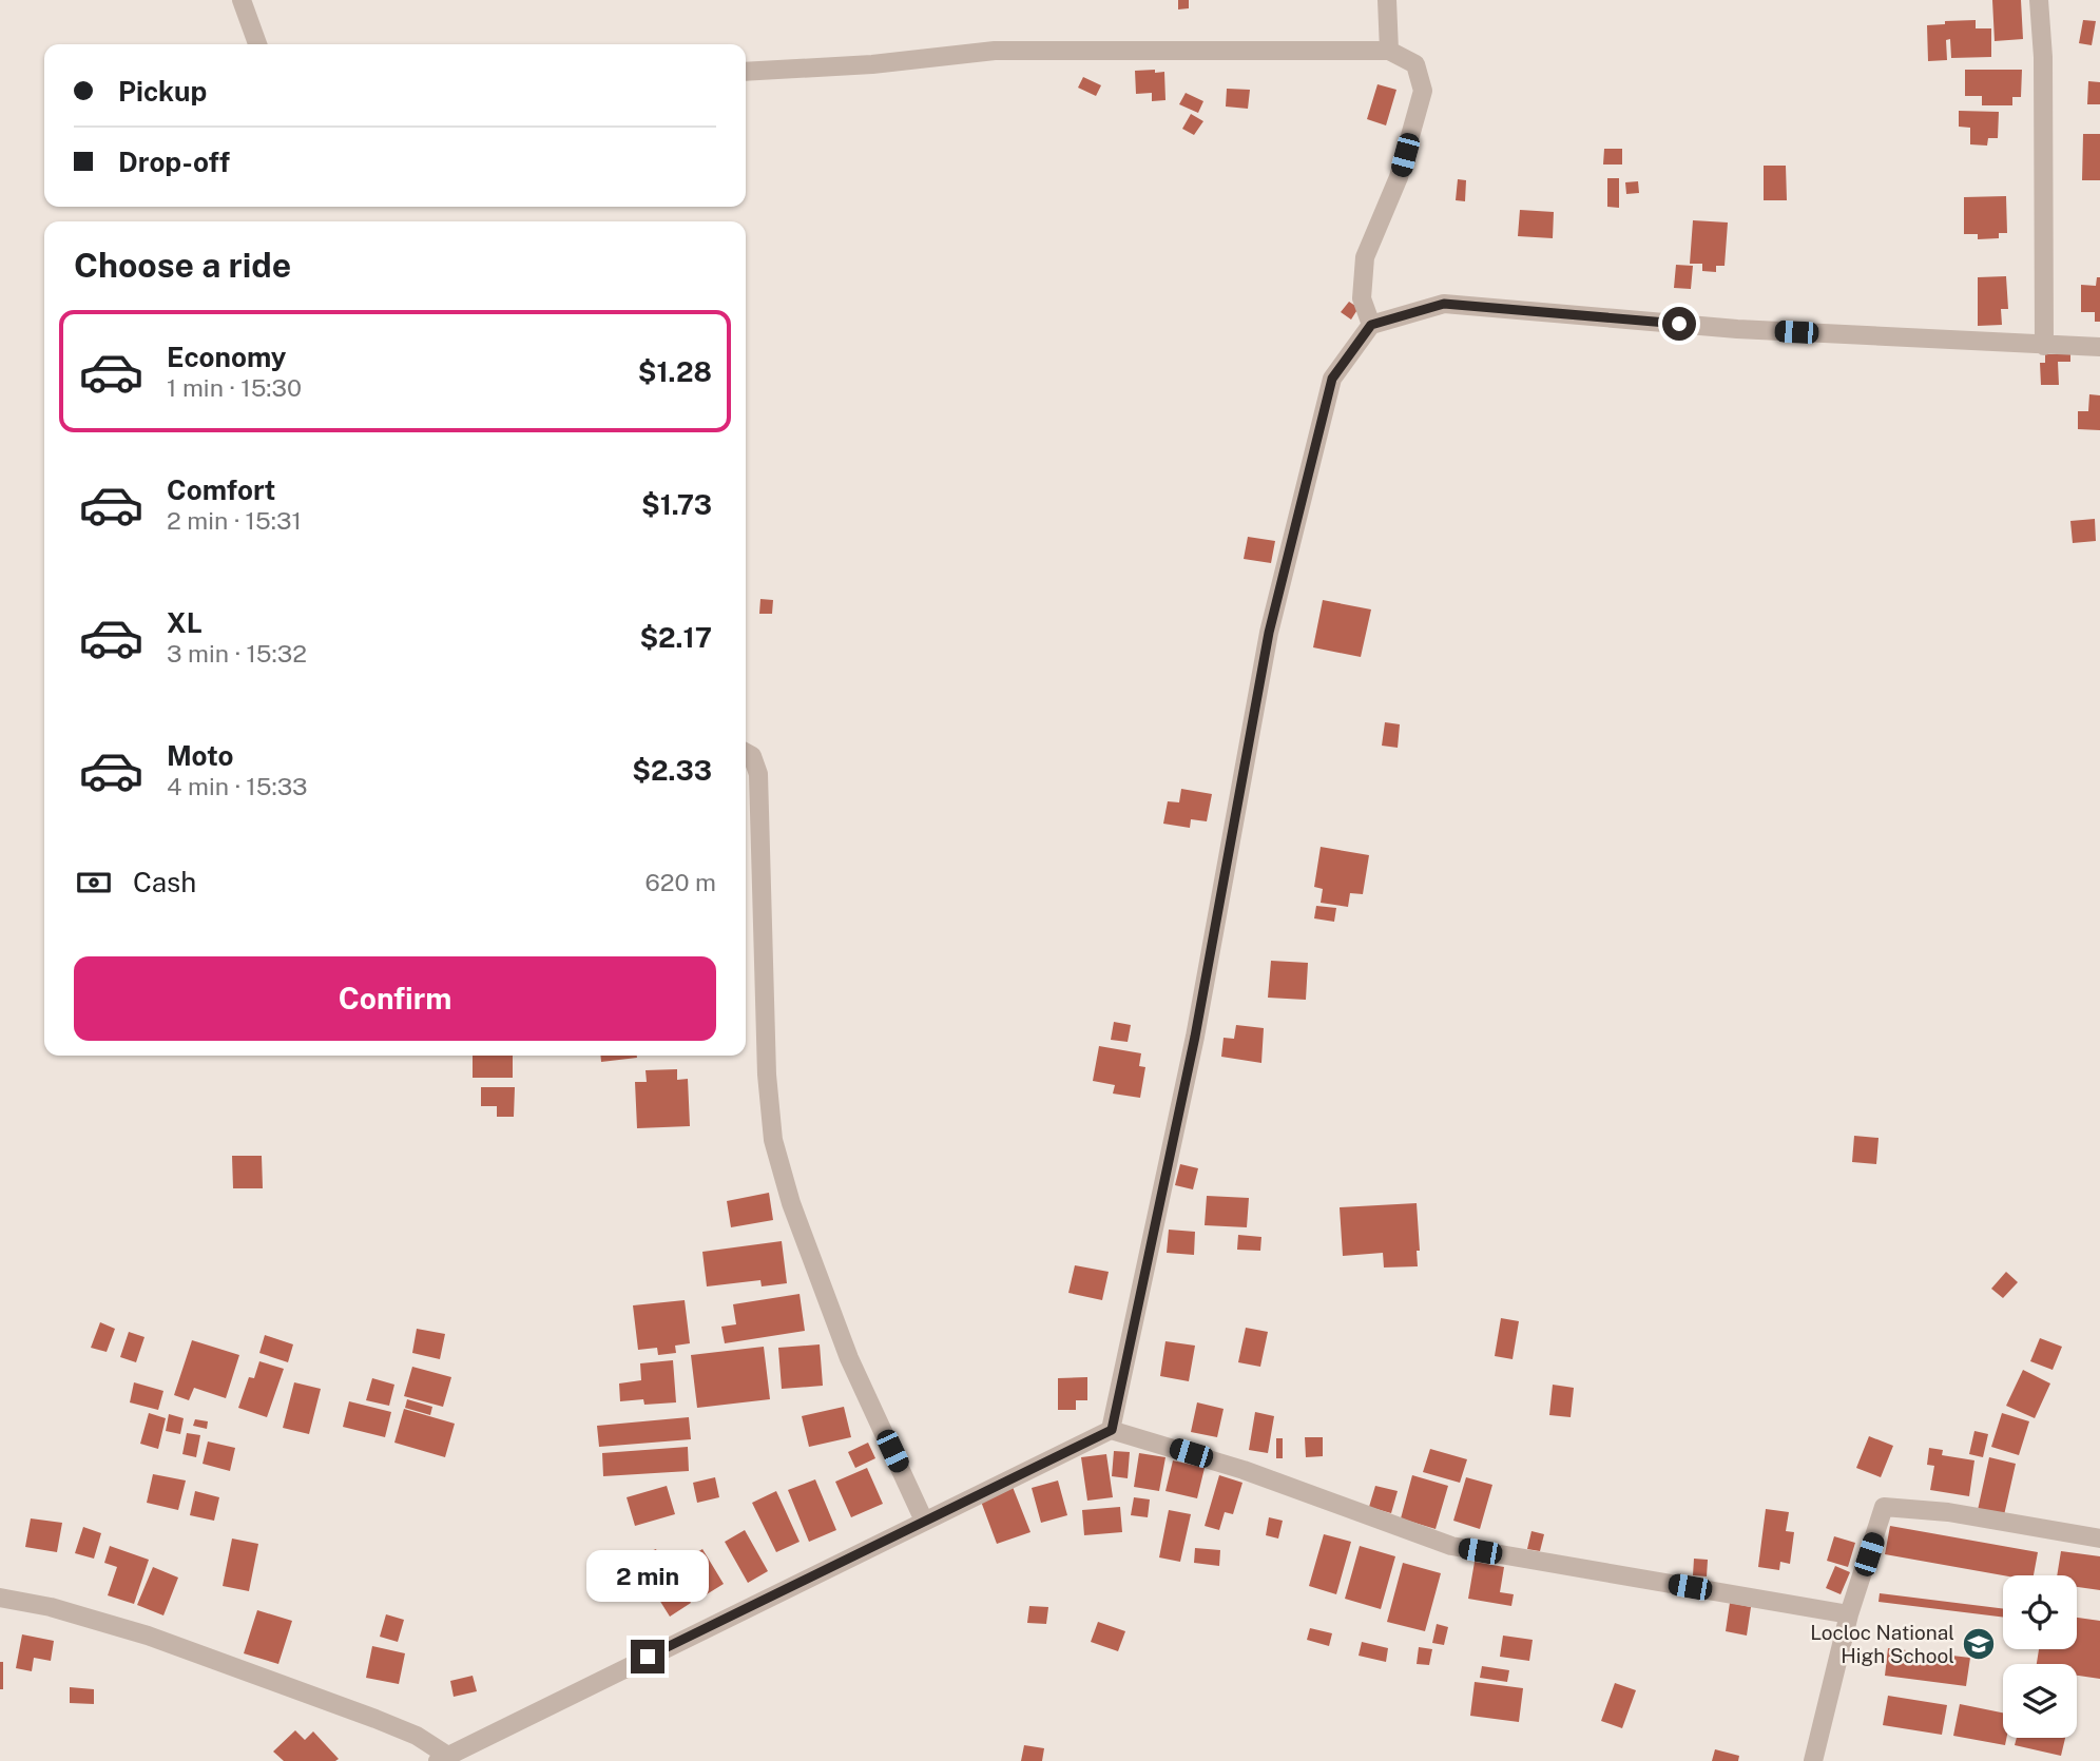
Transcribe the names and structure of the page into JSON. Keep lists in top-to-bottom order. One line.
{"places":{"school or university":["Locloc National High School"]},"page":{"banner":["Pickup","Drop-off"],"heading":"Choose a ride","list":[{"name":"Economy","note":"1 min · 15:30","value":"$1.28"},{"name":"Comfort","note":"2 min · 15:31","value":"$1.73"},{"name":"XL","note":"3 min · 15:32","value":"$2.17"},{"name":"Moto","note":"4 min · 15:33","value":"$2.33"}],"pay":["Cash","620 m"],"buttons":"Confirm","bubble":"2 min"}}
